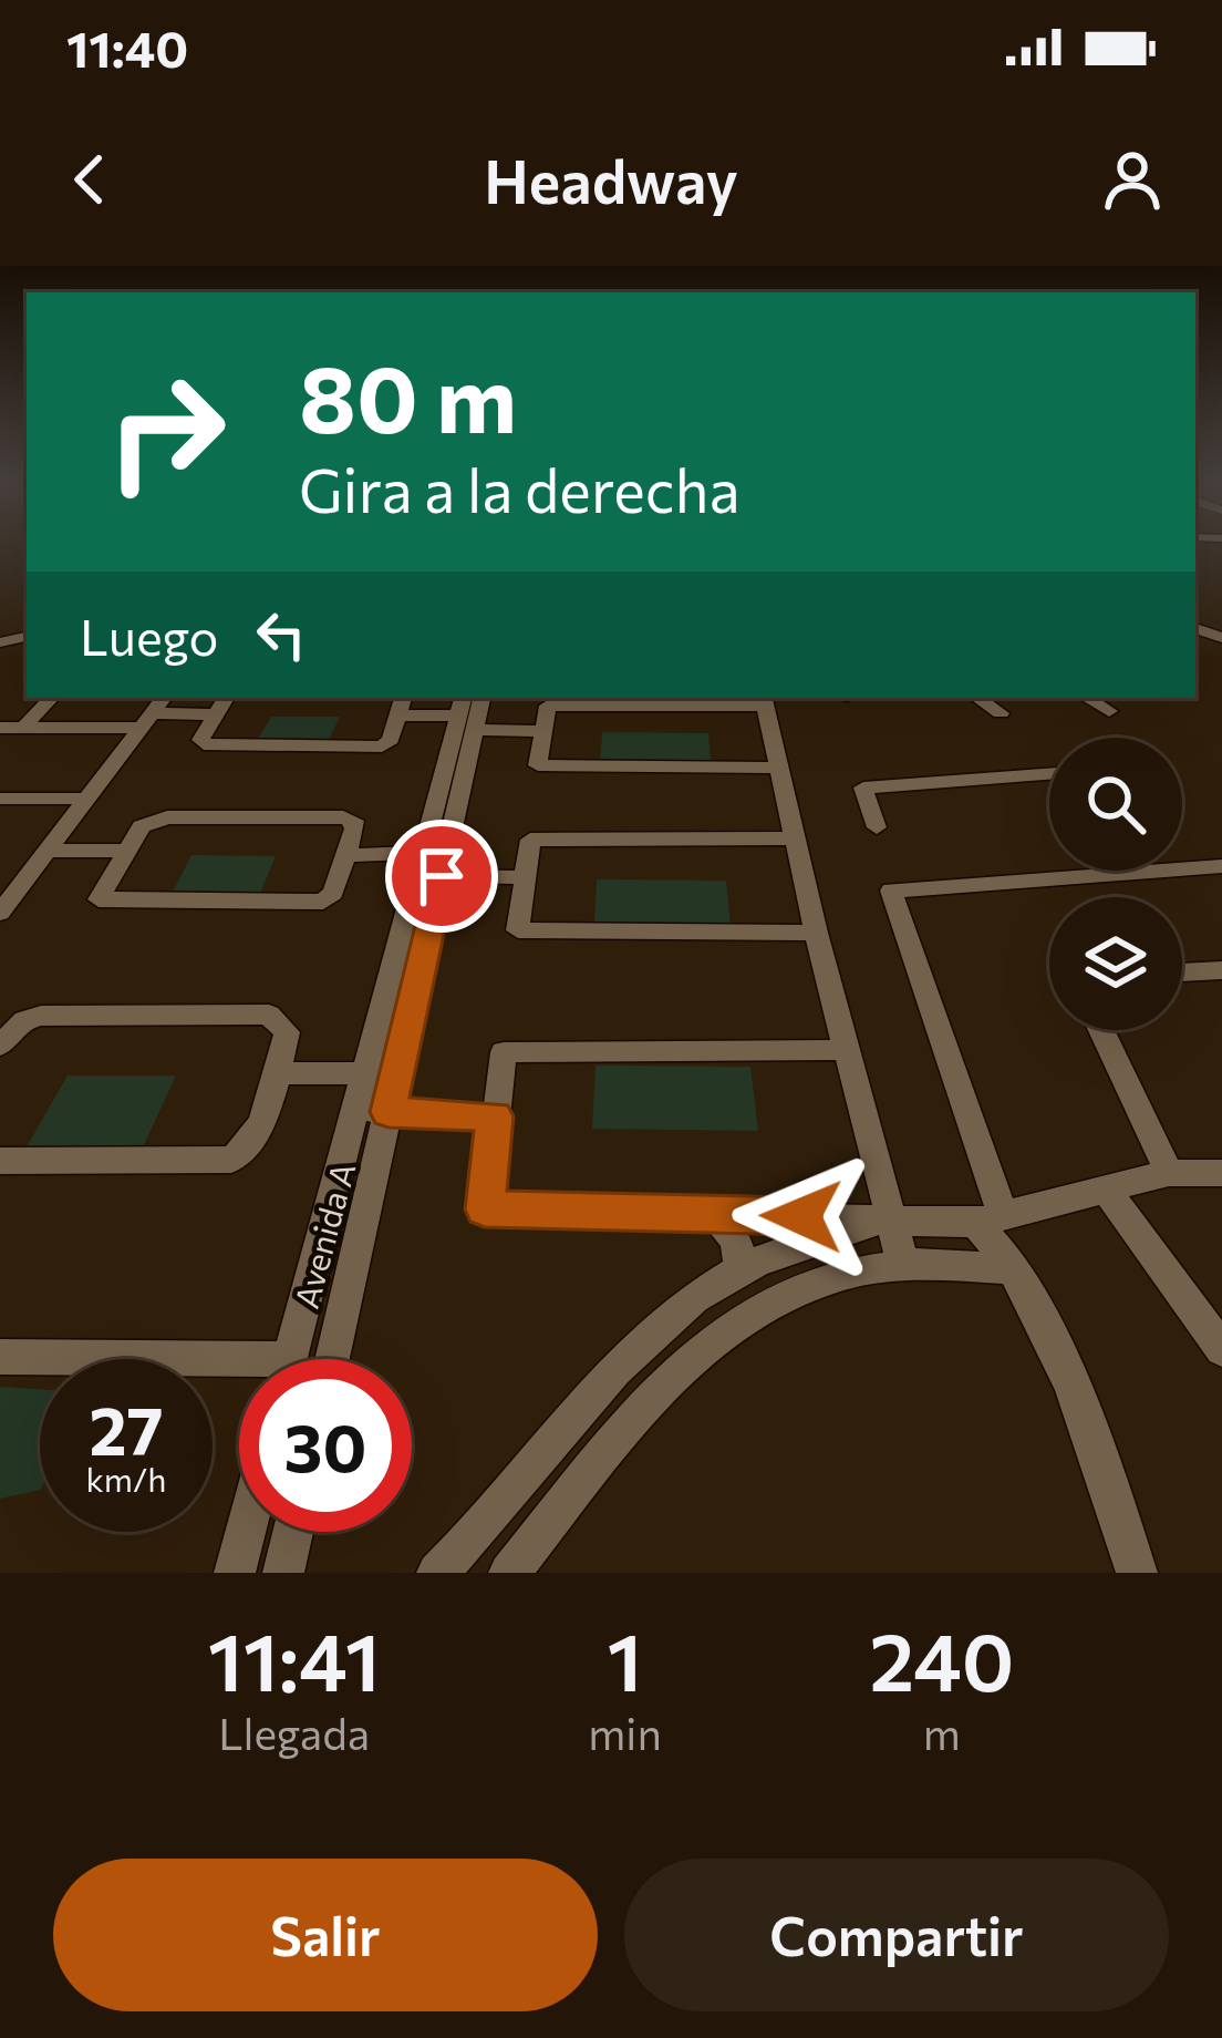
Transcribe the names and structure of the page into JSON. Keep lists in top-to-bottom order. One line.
{"streets":{"street":["Avenida A"]},"page":{"status":"11:40","header":"Headway","turn":["80 m","Gira a la derecha"],"then":"Luego","speed":"27 km/h","limit":"30","eta":["11:41","Llegada","1","min","240","m"],"buttons":["Salir","Compartir"]}}
